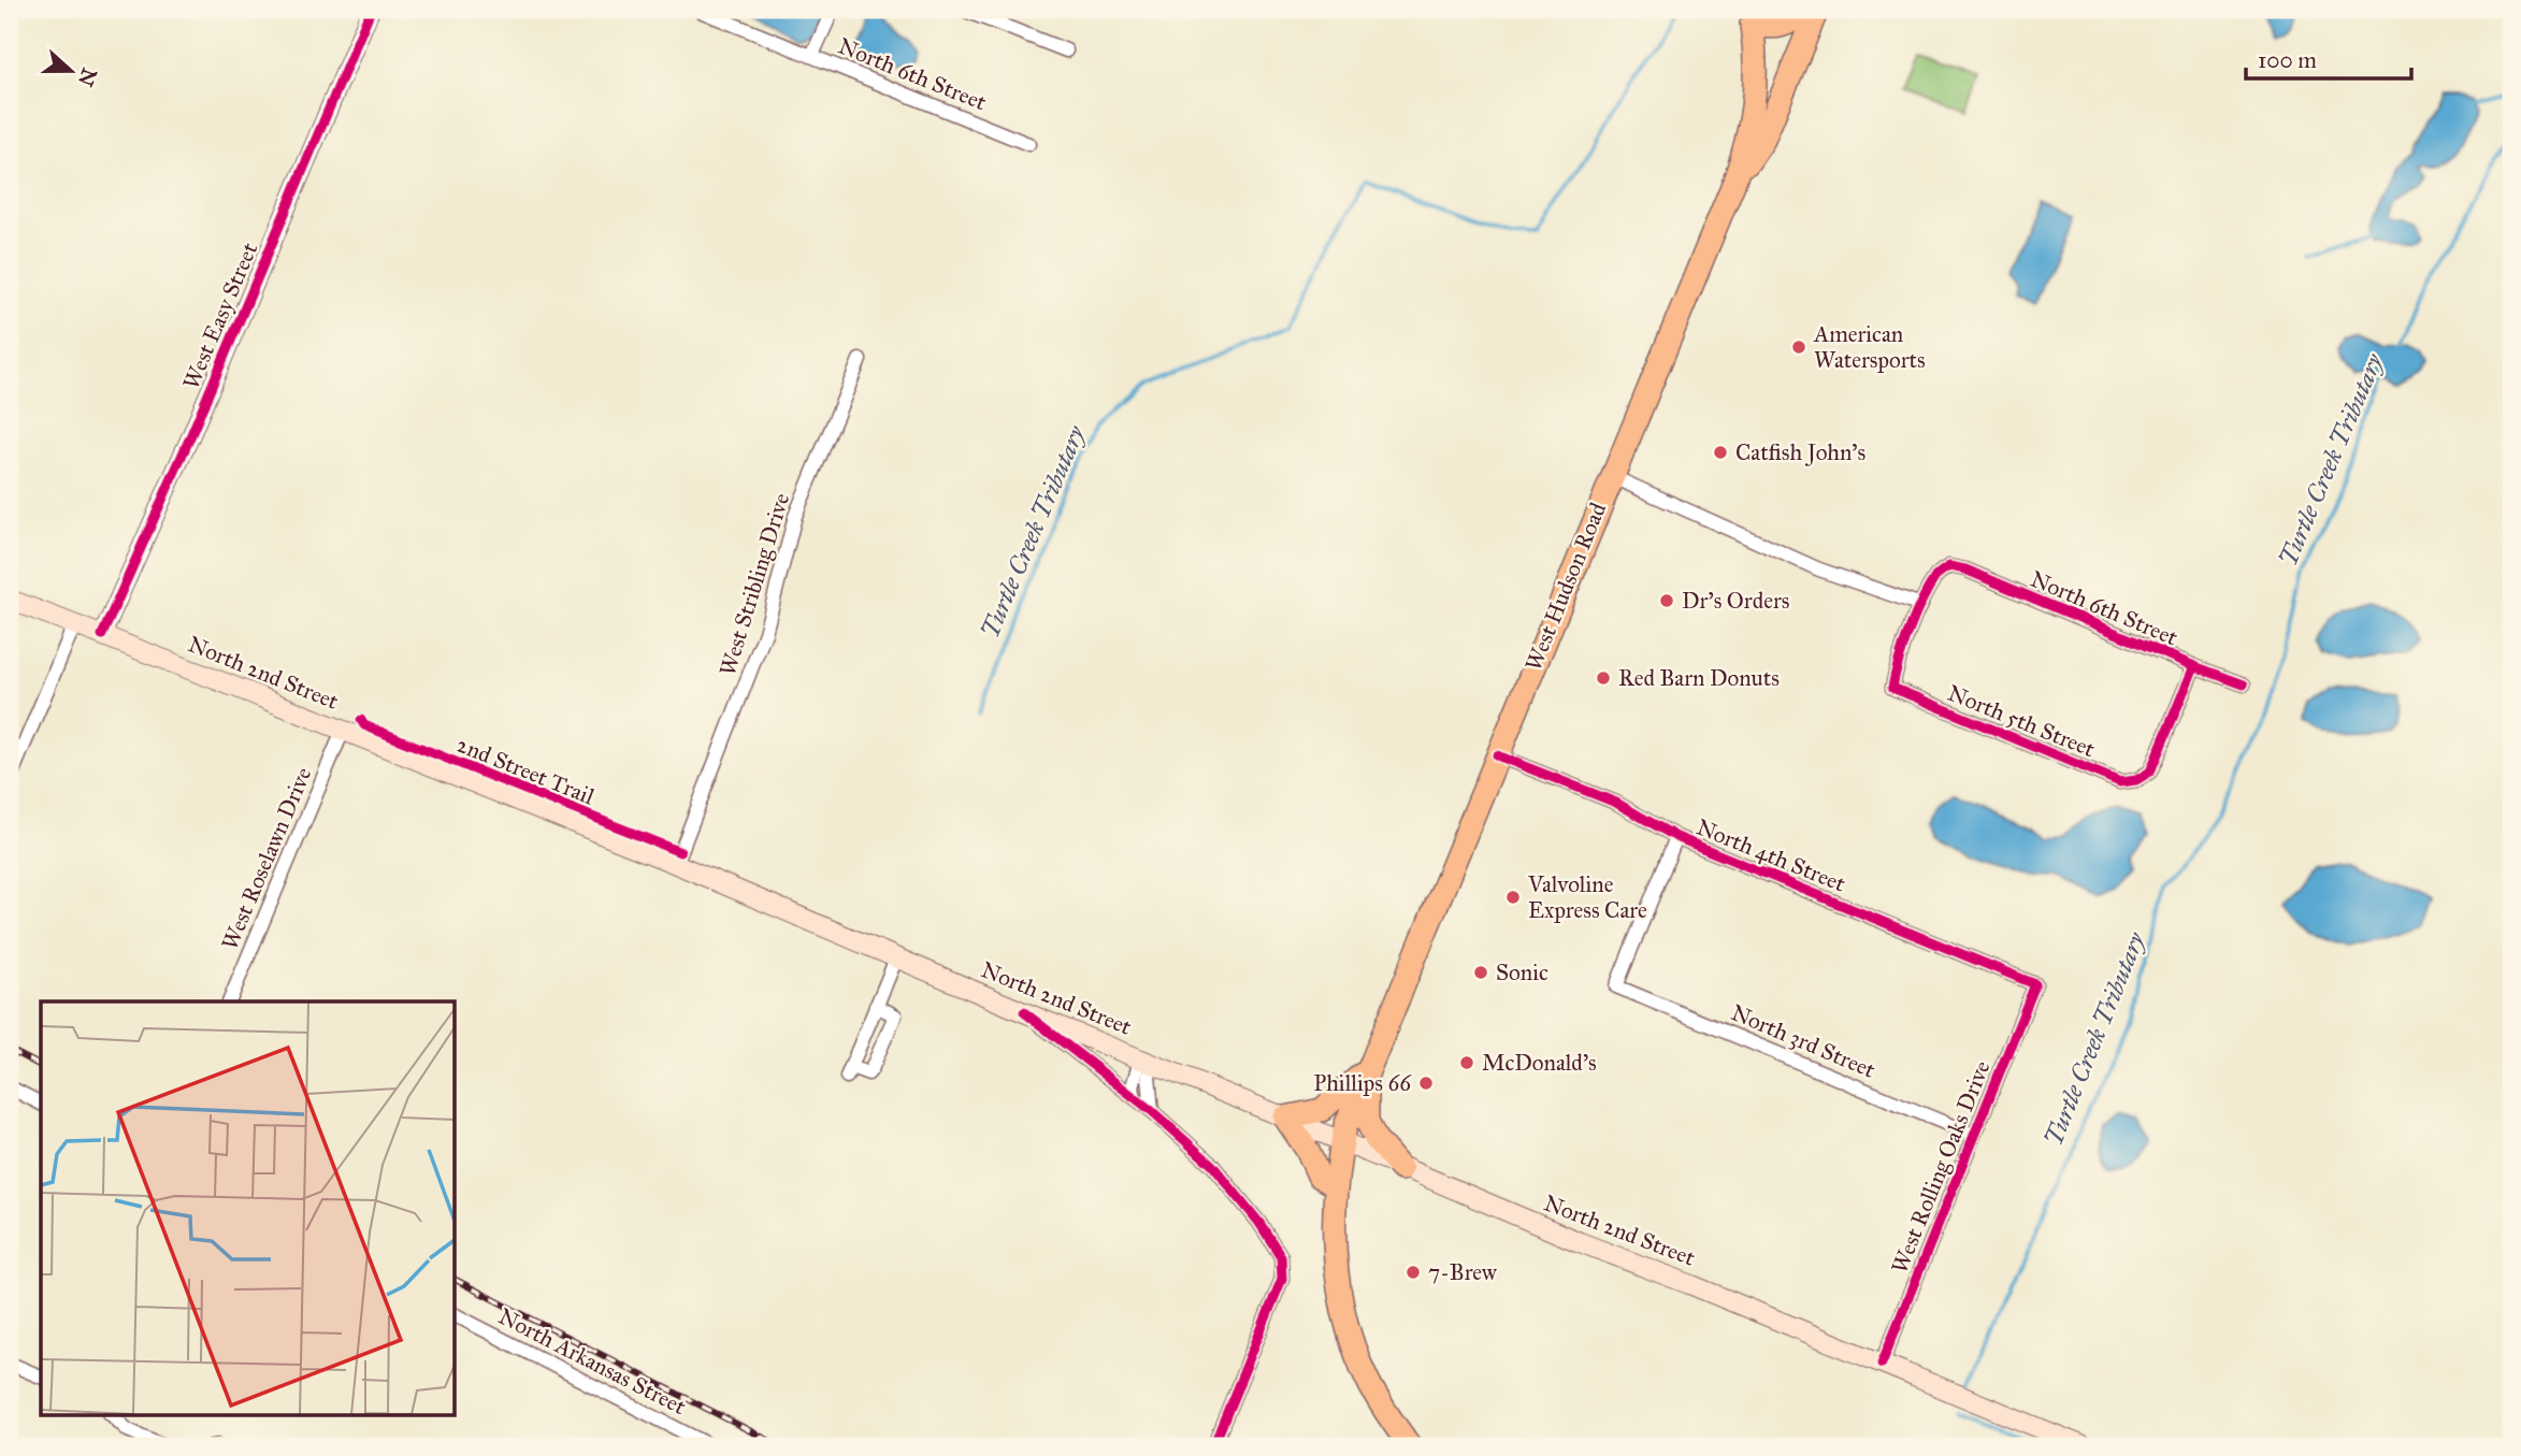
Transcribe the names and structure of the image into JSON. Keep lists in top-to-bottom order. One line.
{"streets":{"highway":["West Hudson Road"],"main road":["North 2nd Street"],"street":["North 6th Street","West Easy Street","West Stribling Drive","North 5th Street","North 4th Street","West Roselawn Drive","North 3rd Street","West Rolling Oaks Drive","North Arkansas Street"],"cycle path":["2nd Street Trail"]},"crossings":[["North 6th Street","North 5th Street"],["West Easy Street","North 2nd Street"],["West Stribling Drive","North 2nd Street"],["West Hudson Road","North 2nd Street"],["West Hudson Road","North 4th Street"],["North 2nd Street","West Roselawn Drive"],["North 2nd Street","West Rolling Oaks Drive"],["North 4th Street","North 3rd Street"],["North 4th Street","West Rolling Oaks Drive"],["North 3rd Street","West Rolling Oaks Drive"]],"water":["Turtle Creek Tributary"],"places":["American Watersports","Catfish John's","Dr's Orders","Red Barn Donuts","Valvoline Express Care","Sonic","McDonald's","Phillips 66","7-Brew"],"scale_bar":"100 m","north":"right"}
